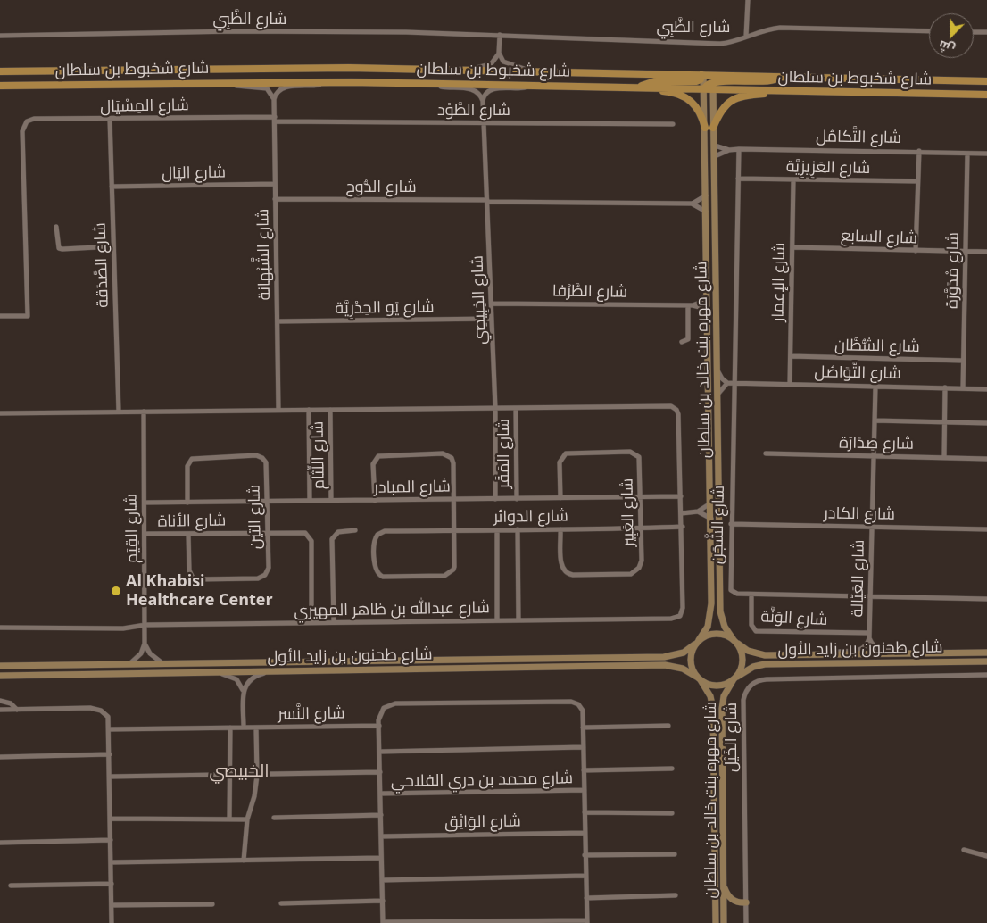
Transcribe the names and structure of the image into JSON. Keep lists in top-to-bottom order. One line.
{"streets":{"main road":["شارع شخبوط بن سلطان"],"street":["شارع الظَّبِي","شارع المِسْيَال","شارع الطَّوْد","شارع التَّكَامُل","شارع العَزِيزِيَّة","شارع اليَال","شارع الدُّوح","شارع السابع","شارع الشَّبْهانة","شارع الصَّدَقة","شارع مْدَوَّرَة","شارع الإعمار","شارع الطَّرْفا","شارع الخِبِيصِي","شارع يَو الحِدْرِيَّة","شارع الشُّطَّان","شارع مهره بنت خالد بن سلطان","شارع التَّوَاصُل","شارع صِدَارَة","شارع المَقَر","شارع اللِّثام","شارع المبادر","شارع العَبِير","شارع الكادر","شارع التين","شارع الدوائر","شارع الأناة","شارع الشَّجَن","شارع القِيَم","شارع العَيَّالة","شارع عبدالله بن ظاهر المهيري","شارع الوَنَّة","شارع طحنون بن زايد الأول","شارع النَّسر","شارع الخَيْل","شارع محمد بن دري الفلاحي","شارع الوَاثِق"]},"crossings":[["شارع شخبوط بن سلطان","شارع مهره بنت خالد بن سلطان"],["شارع المِسْيَال","شارع الطَّوْد"],["شارع المِسْيَال","شارع الشَّبْهانة"],["شارع المِسْيَال","شارع الصَّدَقة"],["شارع الطَّوْد","شارع الشَّبْهانة"],["شارع الطَّوْد","شارع الخِبِيصِي"],["شارع التَّكَامُل","شارع مْدَوَّرَة"],["شارع التَّكَامُل","شارع مهره بنت خالد بن سلطان"],["شارع التَّكَامُل","شارع الشَّجَن"],["شارع العَزِيزِيَّة","شارع الإعمار"],["شارع العَزِيزِيَّة","شارع الشَّجَن"],["شارع اليَال","شارع الشَّبْهانة"],["شارع اليَال","شارع الصَّدَقة"],["شارع الدُّوح","شارع الشَّبْهانة"],["شارع الدُّوح","شارع الخِبِيصِي"],["شارع الدُّوح","شارع مهره بنت خالد بن سلطان"],["شارع السابع","شارع مْدَوَّرَة"],["شارع السابع","شارع الإعمار"],["شارع الشَّبْهانة","شارع يَو الحِدْرِيَّة"],["شارع الشَّبْهانة","شارع عبدالله بن ظاهر المهيري"],["شارع الصَّدَقة","شارع عبدالله بن ظاهر المهيري"],["شارع مْدَوَّرَة","شارع الشُّطَّان"],["شارع مْدَوَّرَة","شارع التَّوَاصُل"],["شارع الإعمار","شارع الشُّطَّان"],["شارع الإعمار","شارع التَّوَاصُل"],["شارع الطَّرْفا","شارع الخِبِيصِي"],["شارع الخِبِيصِي","شارع يَو الحِدْرِيَّة"],["شارع الخِبِيصِي","شارع المبادر"],["شارع الخِبِيصِي","شارع عبدالله بن ظاهر المهيري"],["شارع مهره بنت خالد بن سلطان","شارع طحنون بن زايد الأول"],["شارع التَّوَاصُل","شارع الشَّجَن"],["شارع التَّوَاصُل","شارع العَيَّالة"],["شارع صِدَارَة","شارع العَيَّالة"],["شارع المَقَر","شارع المبادر"],["شارع المَقَر","شارع عبدالله بن ظاهر المهيري"],["شارع اللِّثام","شارع المبادر"],["شارع اللِّثام","شارع عبدالله بن ظاهر المهيري"],["شارع المبادر","شارع العَبِير"],["شارع المبادر","شارع التين"],["شارع المبادر","شارع القِيَم"],["شارع المبادر","شارع عبدالله بن ظاهر المهيري"],["شارع العَبِير","شارع الدوائر"],["شارع الكادر","شارع الشَّجَن"],["شارع الكادر","شارع العَيَّالة"],["شارع التين","شارع الأناة"],["شارع الدوائر","شارع عبدالله بن ظاهر المهيري"],["شارع الأناة","شارع القِيَم"],["شارع الأناة","شارع عبدالله بن ظاهر المهيري"],["شارع الشَّجَن","شارع العَيَّالة"],["شارع الشَّجَن","شارع الوَنَّة"],["شارع القِيَم","شارع عبدالله بن ظاهر المهيري"],["شارع العَيَّالة","شارع الوَنَّة"],["شارع العَيَّالة","شارع طحنون بن زايد الأول"],["شارع النَّسر","شارع محمد بن دري الفلاحي"],["شارع محمد بن دري الفلاحي","شارع الوَاثِق"]],"districts":["الخبيصي"],"places":["Al Khabisi Healthcare Center"],"north":"bottom"}
